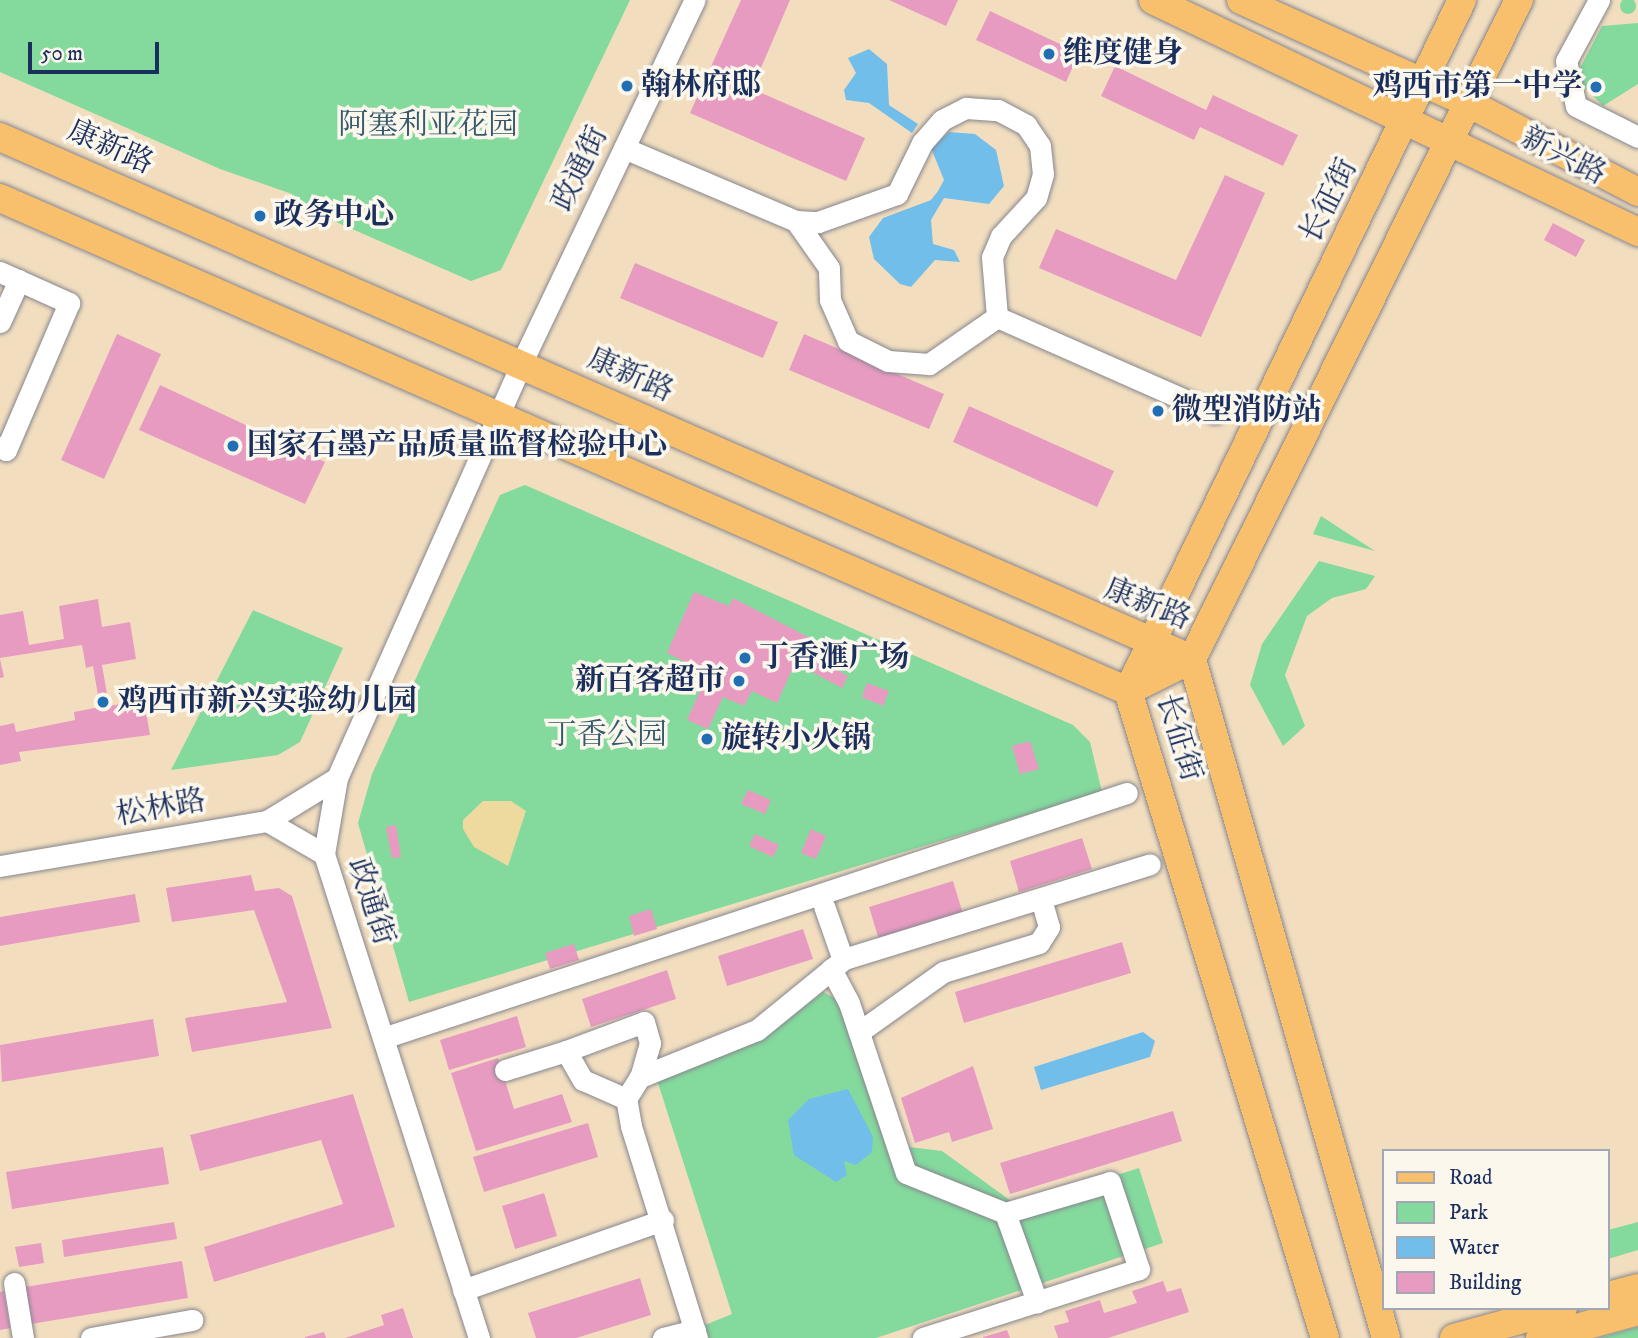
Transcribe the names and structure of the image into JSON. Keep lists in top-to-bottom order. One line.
{"streets":{"main road":["康新路","新兴路","长征街"],"street":["政通街","松林路"]},"crossings":[["康新路","政通街"],["康新路","长征街"],["新兴路","长征街"]],"parks":["阿塞利亚花园","丁香公园"],"places":["维度健身","翰林府邸","鸡西市第一中学","政务中心","微型消防站","国家石墨产品质量监督检验中心","丁香滙广场","新百客超市","鸡西市新兴实验幼儿园","旋转小火锅"],"legend":["Road","Park","Water","Building"],"scale_bar":"50 m"}
